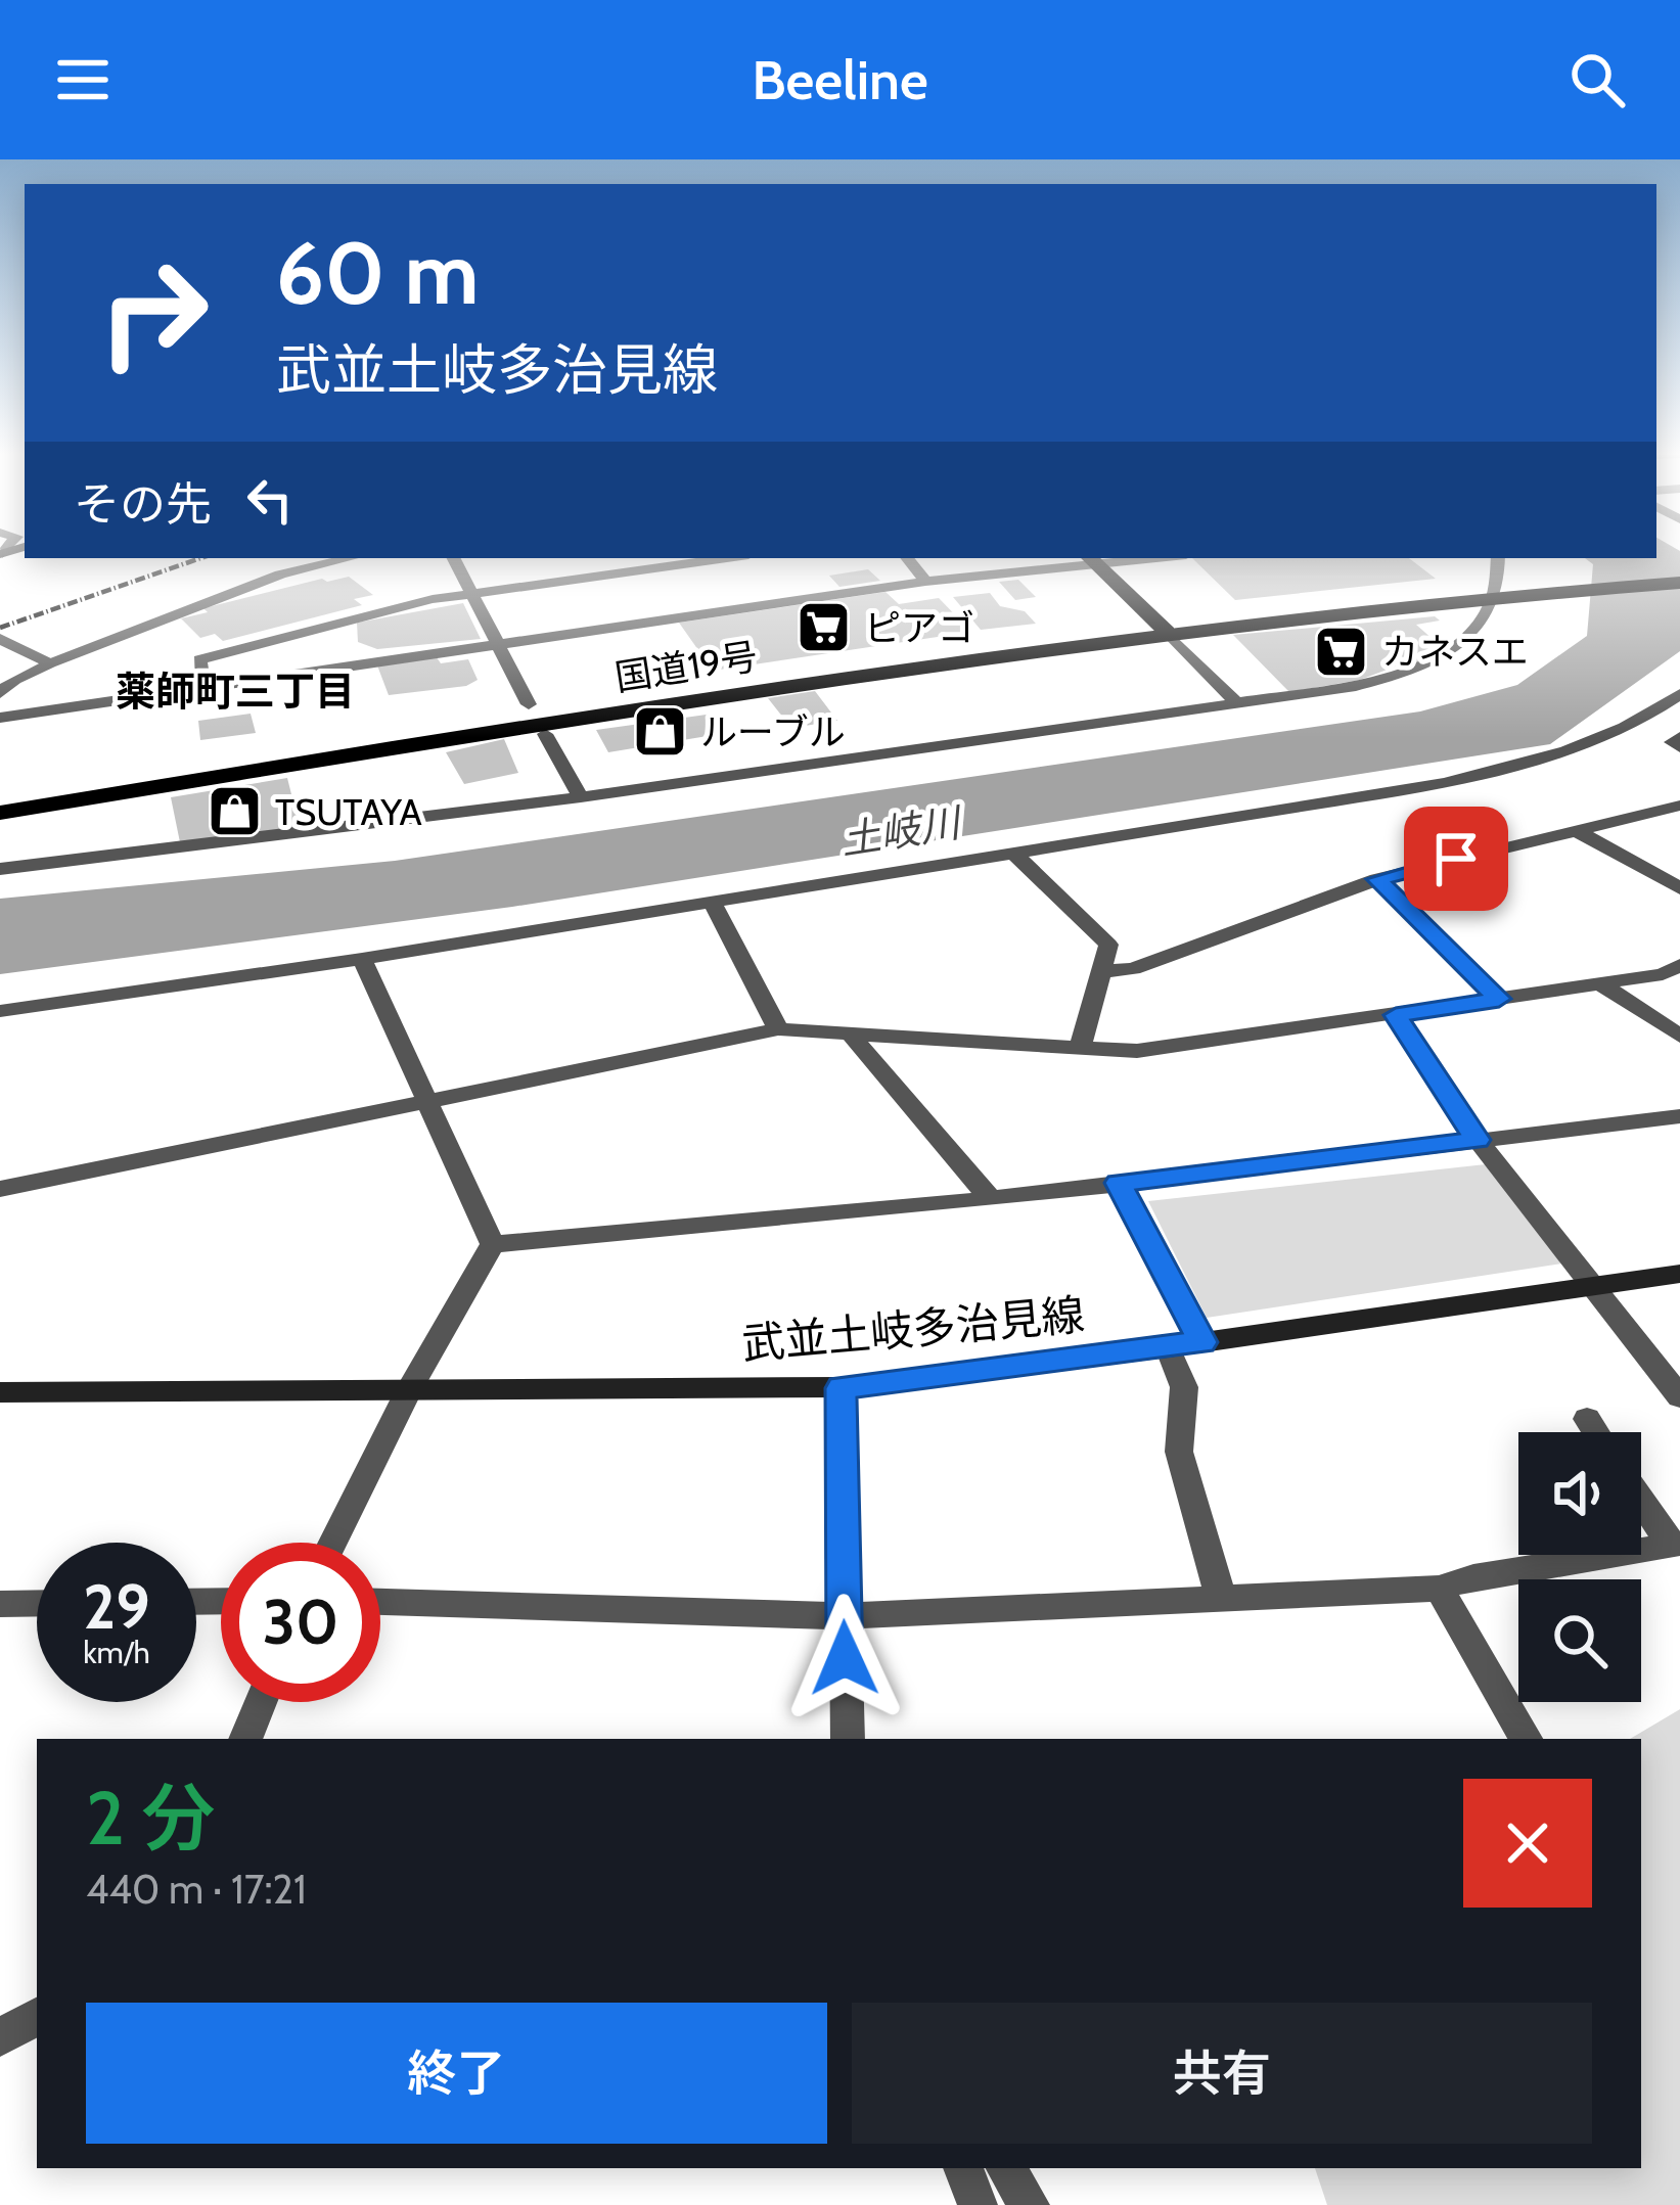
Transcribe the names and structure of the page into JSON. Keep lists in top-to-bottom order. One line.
{"streets":{"highway":["国道19号"],"main road":["武並土岐多治見線"]},"districts":["薬師町三丁目"],"water":["土岐川"],"places":{"supermarket":["ピアゴ","カネスエ"],"shop":["ルーブル","TSUTAYA"]},"page":{"header":"Beeline","turn":["60 m","武並土岐多治見線"],"then":"その先","speed":"29 km/h","limit":"30","heading":["2 分","440 m · 17:21"],"buttons":["終了","共有"]}}
